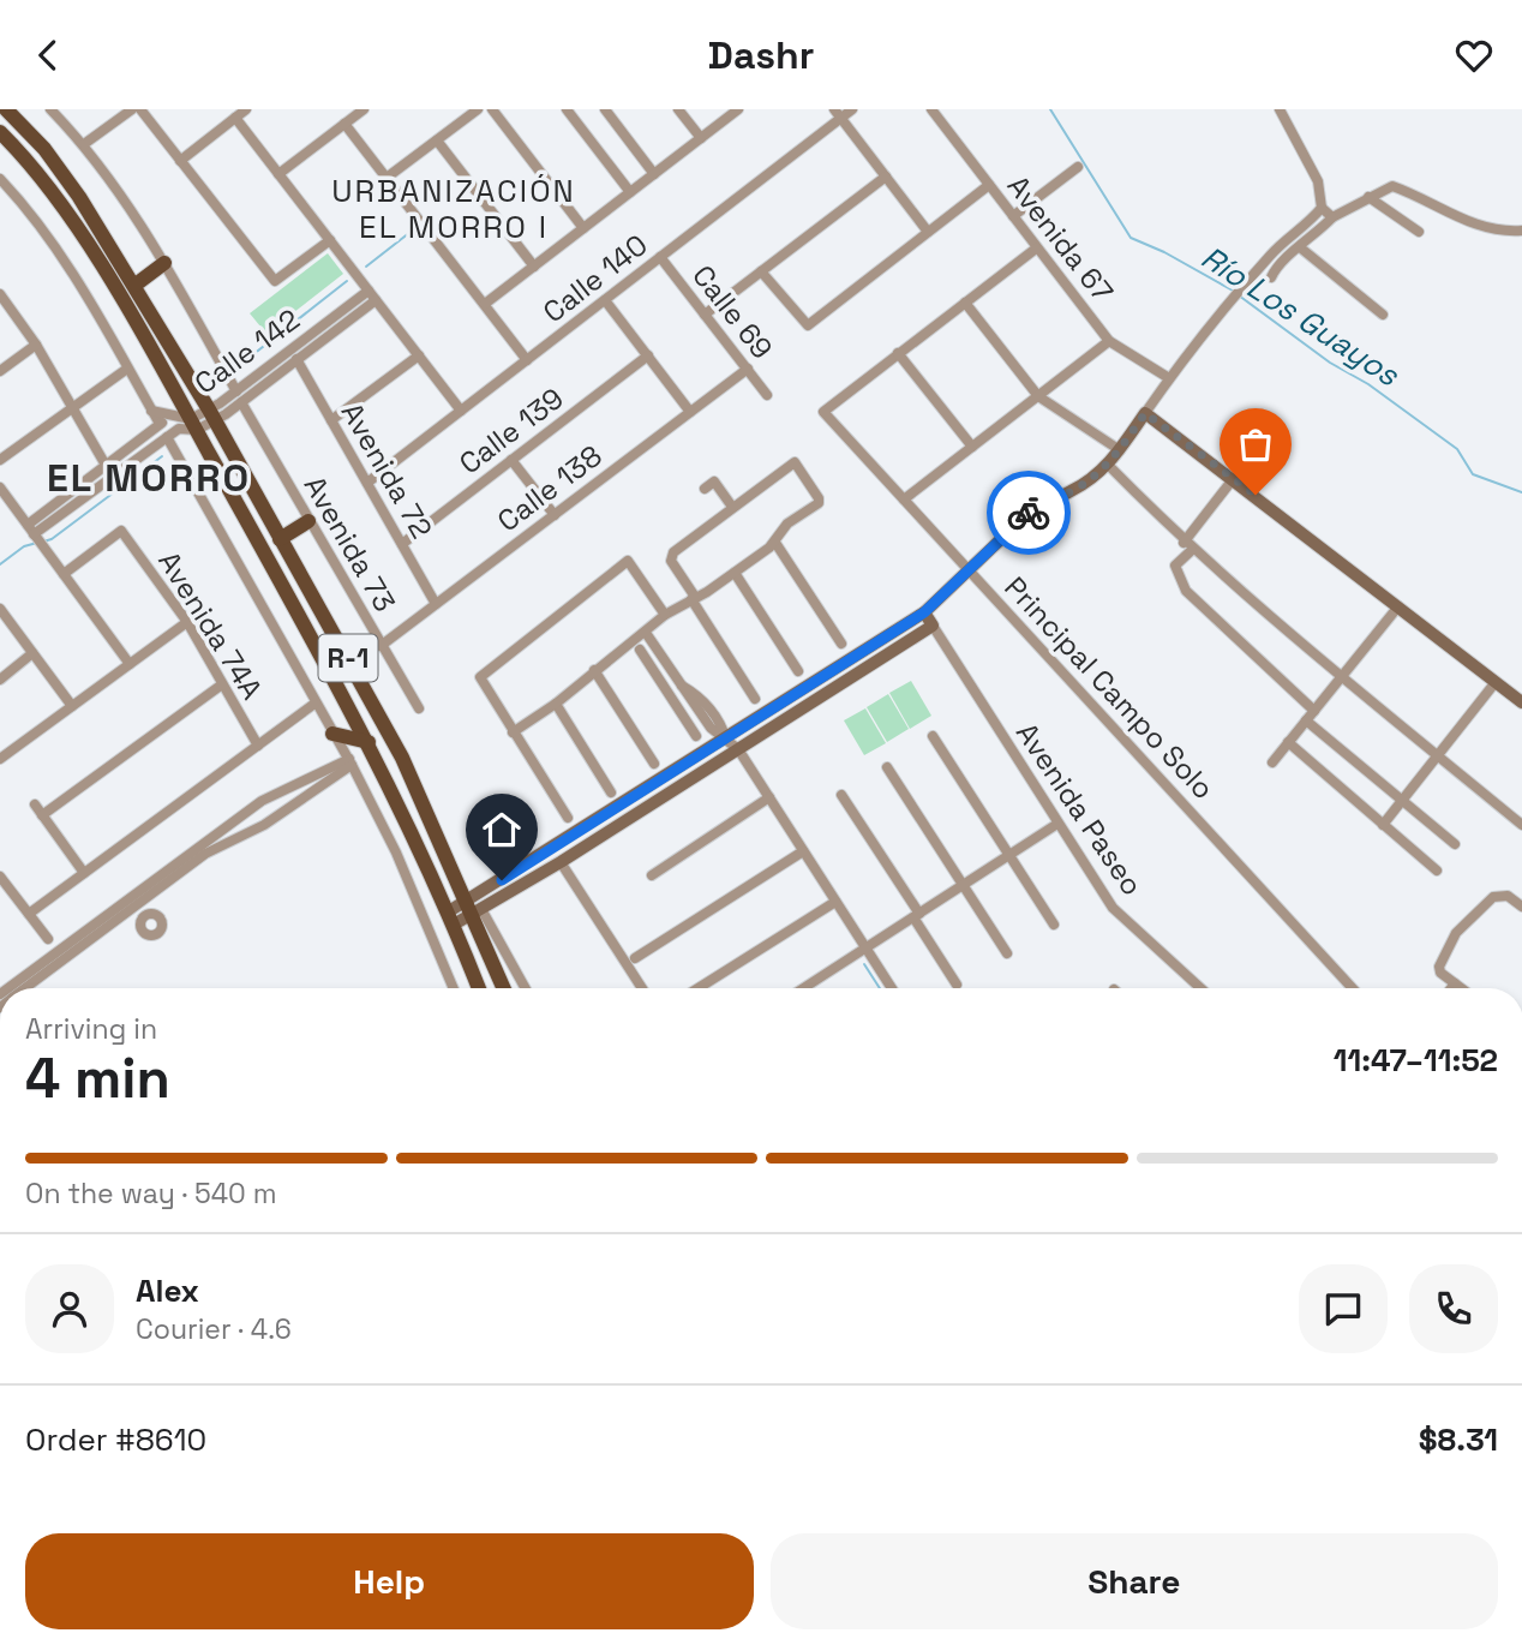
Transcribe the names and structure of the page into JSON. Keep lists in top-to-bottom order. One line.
{"streets":{"main road":["R-1"],"street":["Avenida 67","Calle 140","Calle 69","Calle 142","Calle 139","Avenida 72","Calle 138","Avenida 73","Avenida 74A","Principal Campo Solo","Avenida Paseo"]},"crossings":[["Calle 140","Calle 69"],["Calle 140","Avenida 72"],["Calle 69","Calle 138"],["Calle 142","Avenida 72"],["Calle 142","Avenida 73"],["Calle 142","R-1"],["Calle 139","Avenida 72"],["Avenida 72","Calle 138"],["Calle 138","Avenida 73"]],"districts":["URBANIZACIÓN EL MORRO I","EL MORRO"],"water":["Río Los Guayos"],"page":{"header":"Dashr","heading":["4 min","Arriving in","11:47–11:52"],"panel":["Alex","Courier · 4.6","Order #8610","$8.31"],"bar":"On the way · 540 m","buttons":["Help","Share"]}}
